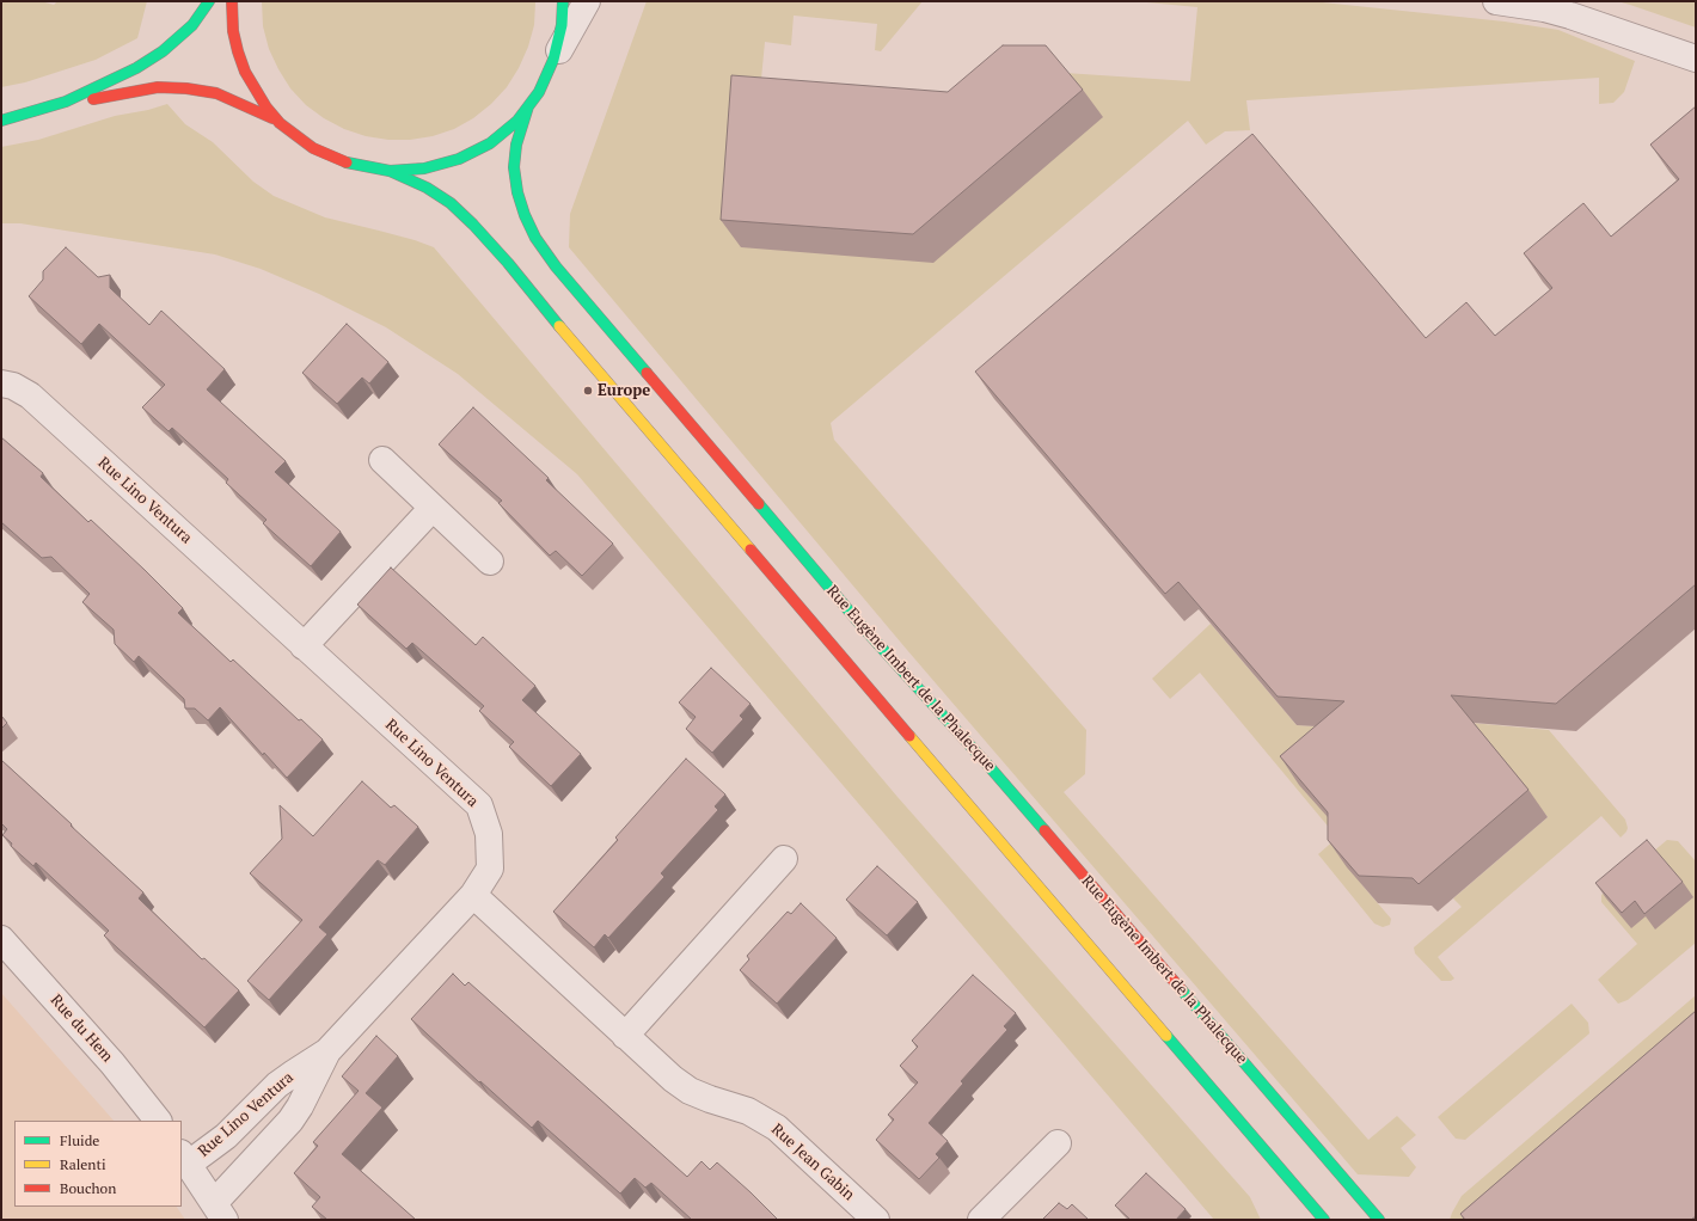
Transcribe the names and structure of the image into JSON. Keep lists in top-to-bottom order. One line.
{"streets":{"street":["Rue Lino Ventura","Rue Eugène Imbert de la Phalecque","Rue du Hem","Rue Jean Gabin"]},"crossings":[["Rue Lino Ventura","Rue Jean Gabin"]],"places":["Europe"],"legend":["Fluide","Ralenti","Bouchon"]}
